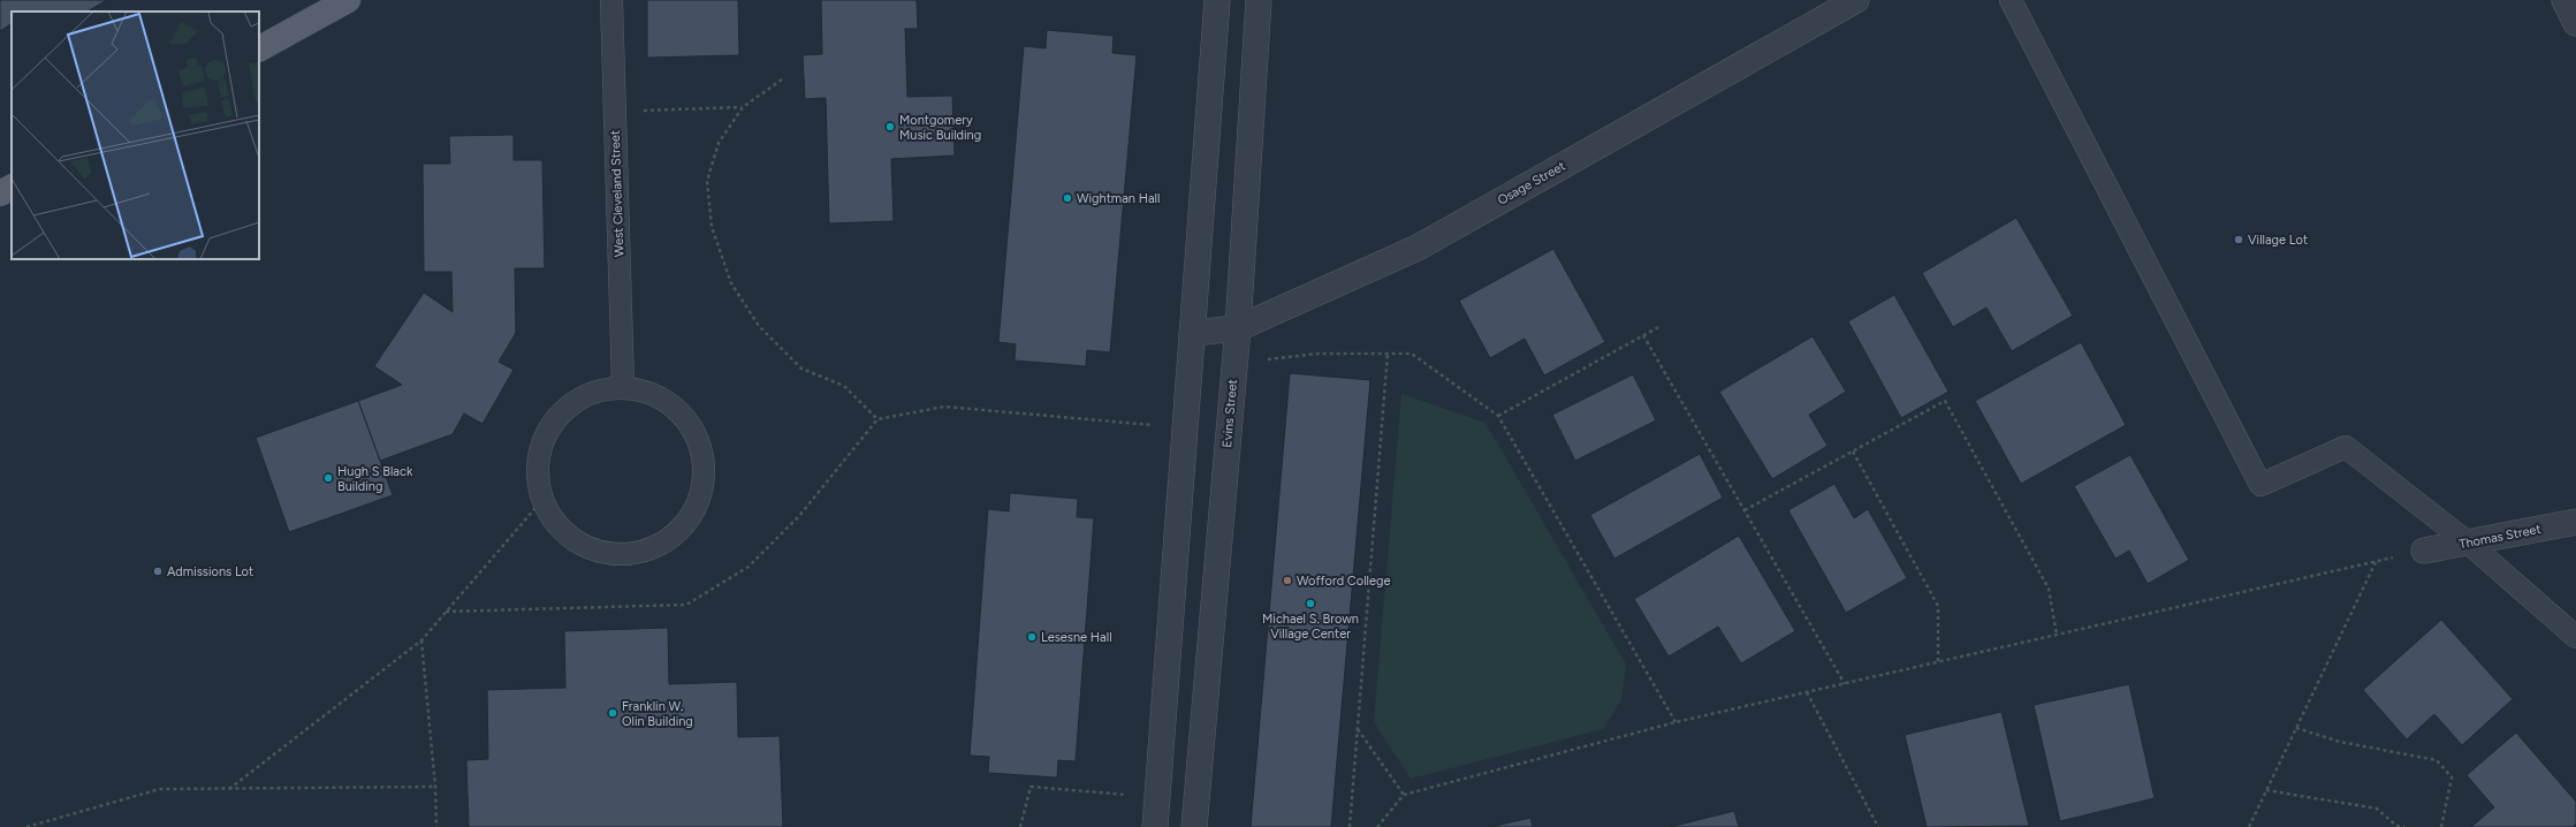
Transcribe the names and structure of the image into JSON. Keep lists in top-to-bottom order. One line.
{"streets":{"street":["Osage Street","Evins Street","Thomas Street"],"lane":["West Cleveland Street"]},"crossings":[["Osage Street","Evins Street"]],"places":["Montgomery Music Building","Wightman Hall","Village Lot","Hugh S Black Building","Admissions Lot","Wofford College","Michael S. Brown Village Center","Lesesne Hall","Franklin W. Olin Building"]}
